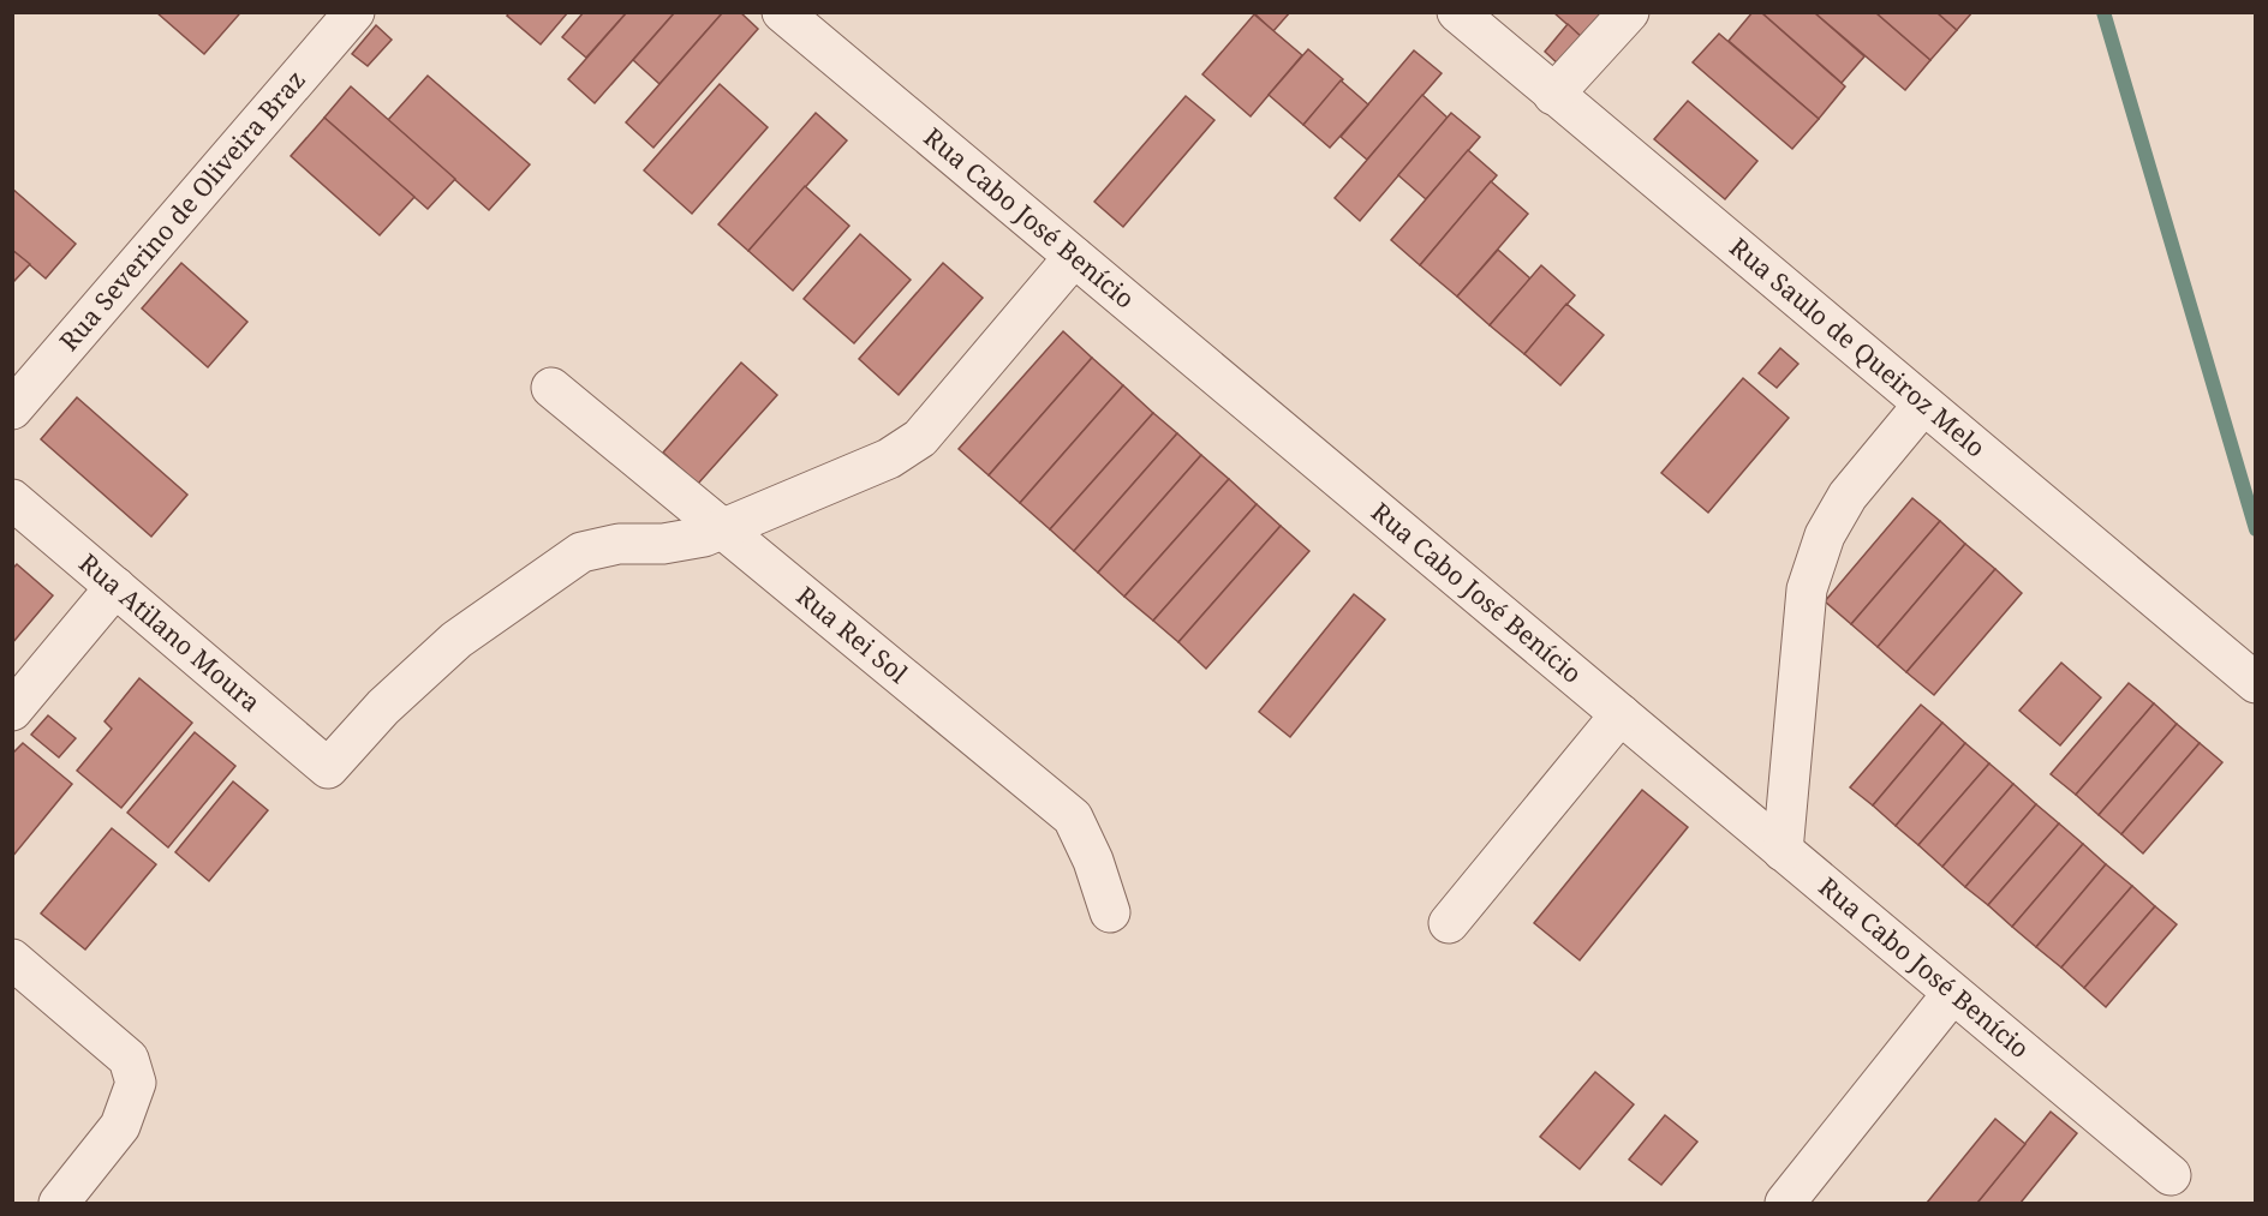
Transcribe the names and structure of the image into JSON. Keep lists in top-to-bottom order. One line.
{"streets":{"street":["Rua Severino de Oliveira Braz","Rua Cabo José Benício","Rua Saulo de Queiroz Melo","Rua Atilano Moura","Rua Rei Sol"]},"crossings":[["Rua Atilano Moura","Rua Rei Sol"]]}
